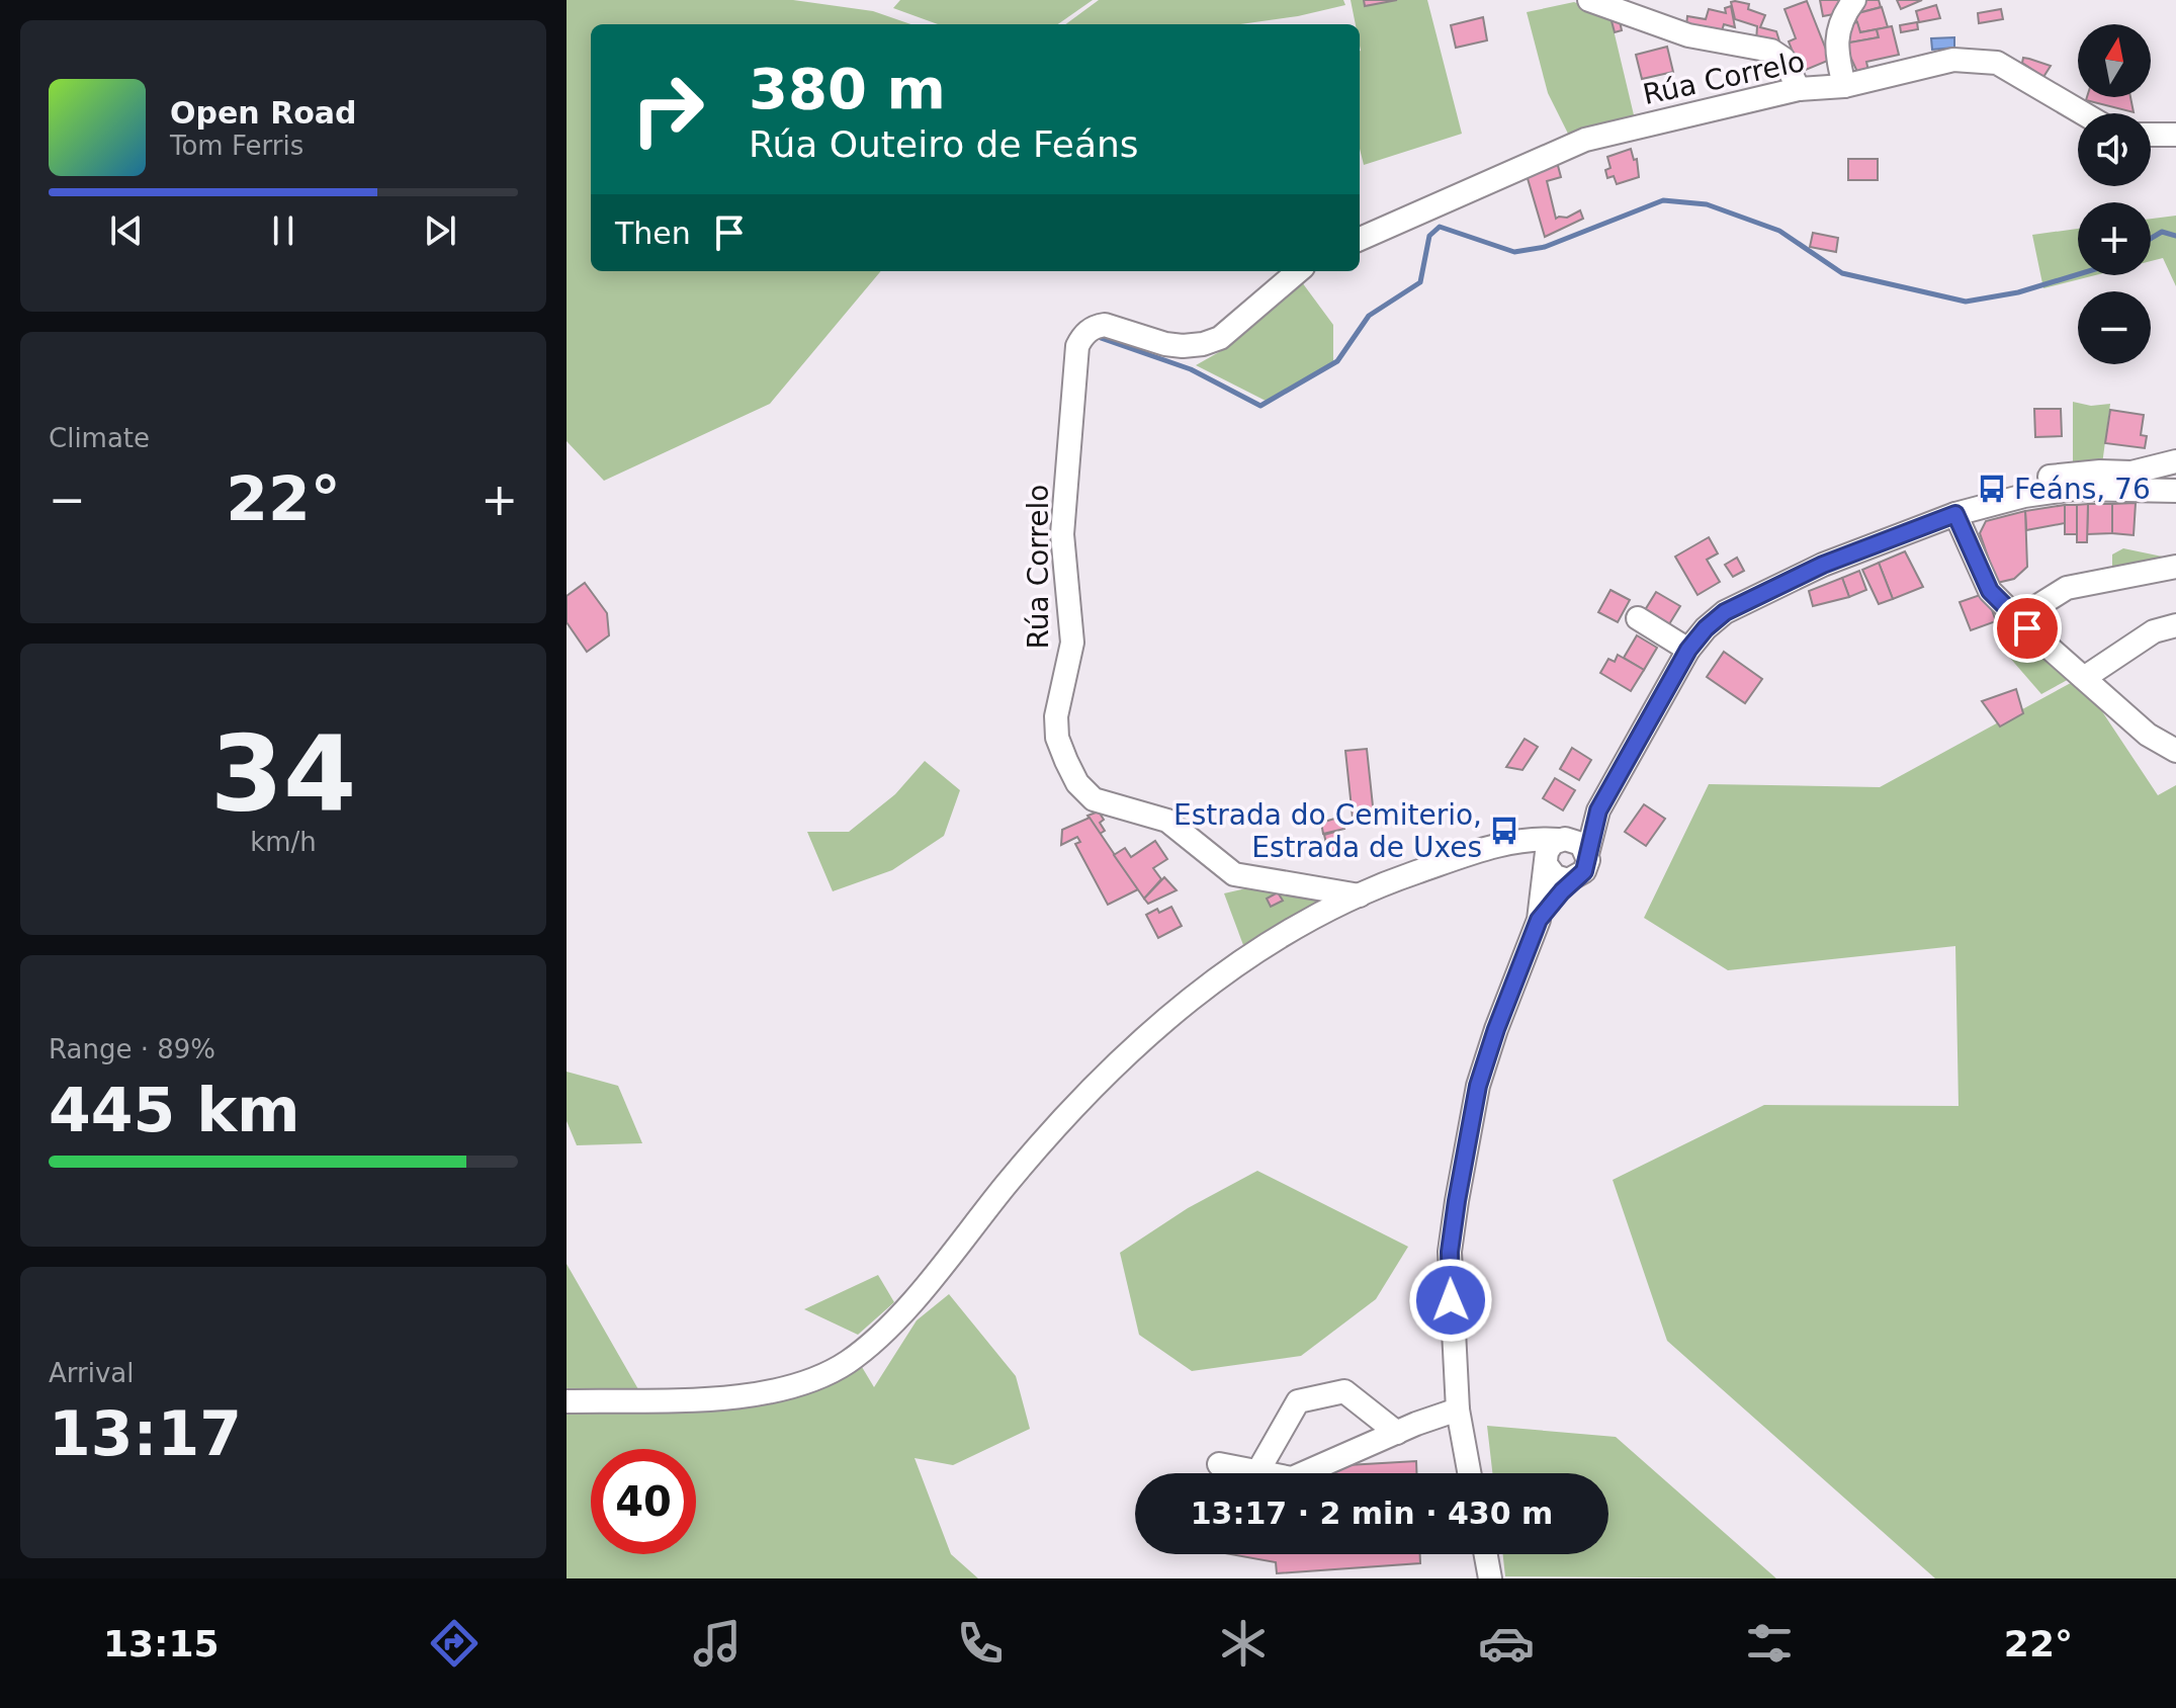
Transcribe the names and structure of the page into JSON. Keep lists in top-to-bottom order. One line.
{"streets":{"street":["Rúa Correlo"]},"places":{"bus stop":["Feáns, 76","Estrada do Cemiterio, Estrada de Uxes"]},"north":"top","page":{"map_buttons":["+","−"],"turn":["380 m","Rúa Outeiro de Feáns"],"song":["Open Road","Tom Ferris"],"then":"Then","tile":["Climate",["34","km/h"],["Range · 89%","445 km"],["Arrival","13:17"]],"heat":["−","22°","+"],"limit":"40","trip":"13:17 · 2 min · 430 m","tabs":["13:15","22°"]}}
